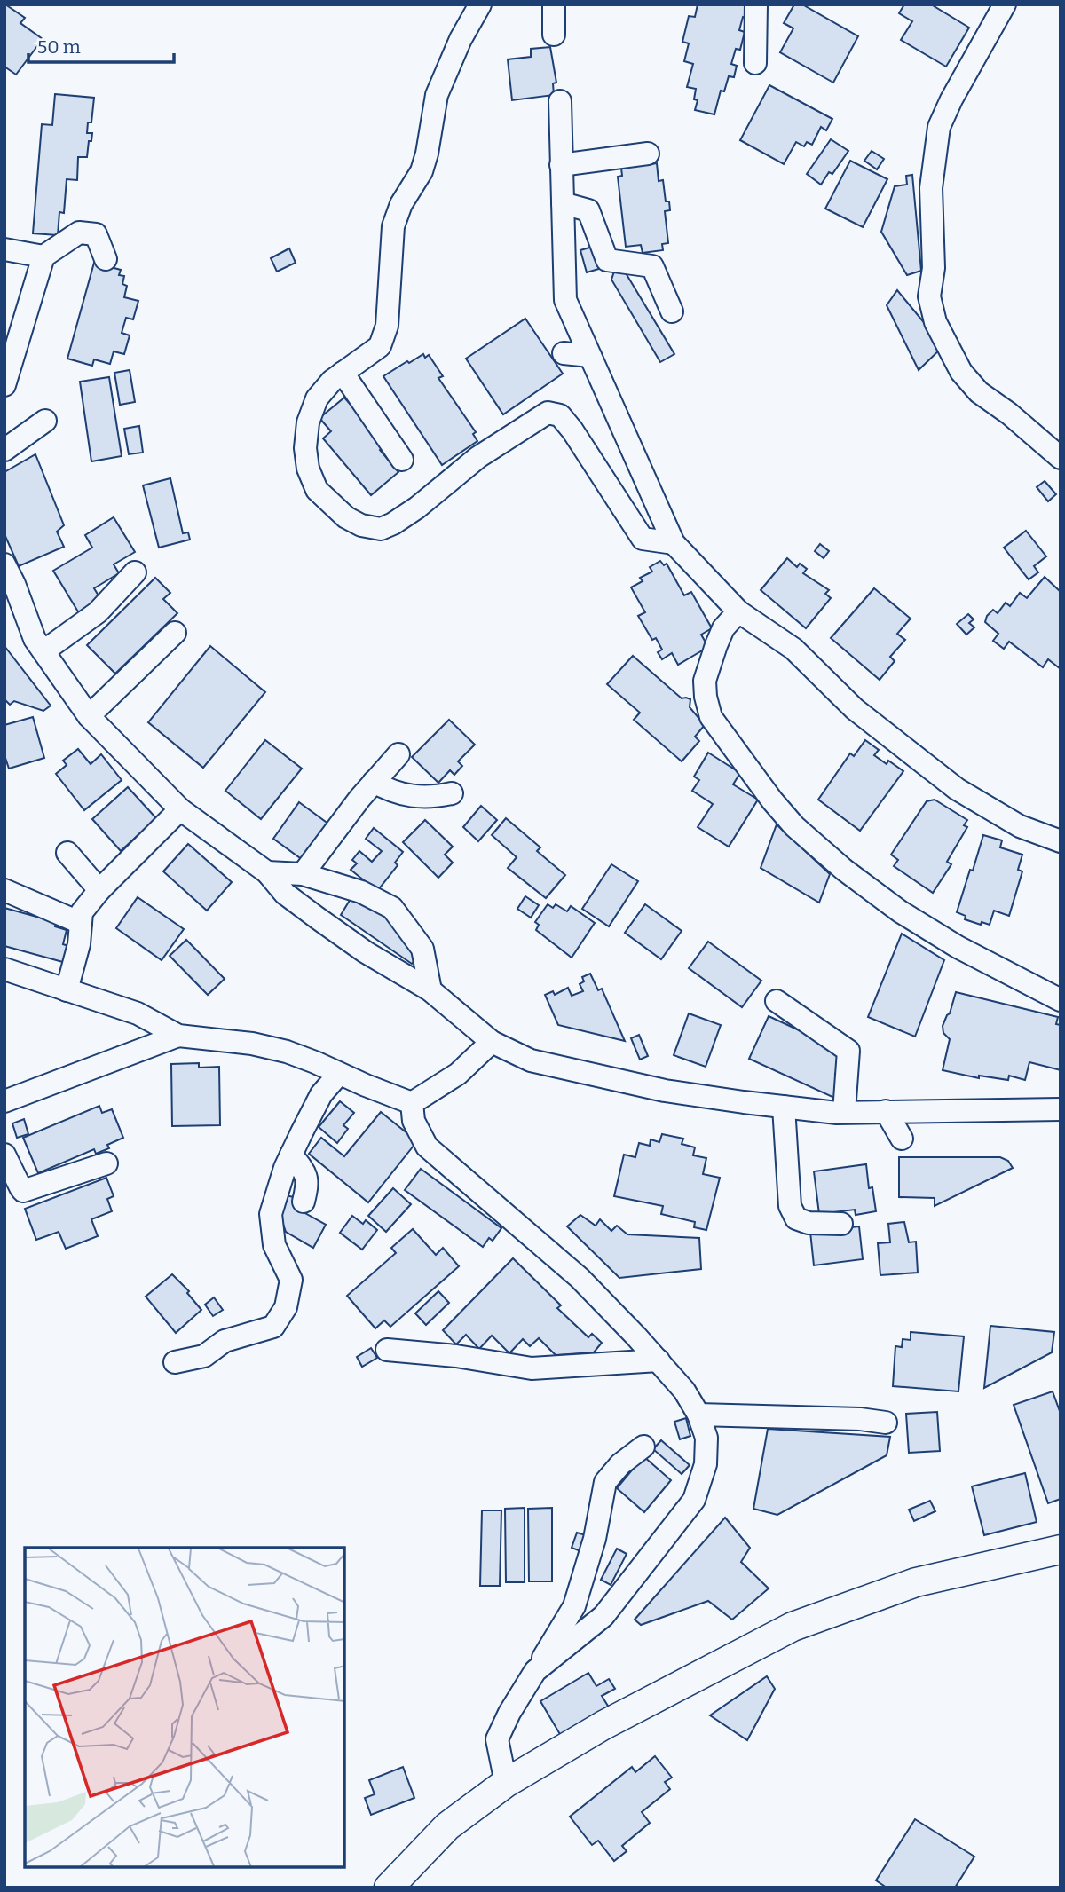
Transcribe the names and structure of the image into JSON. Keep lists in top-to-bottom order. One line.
{"scale_bar":"50 m"}
